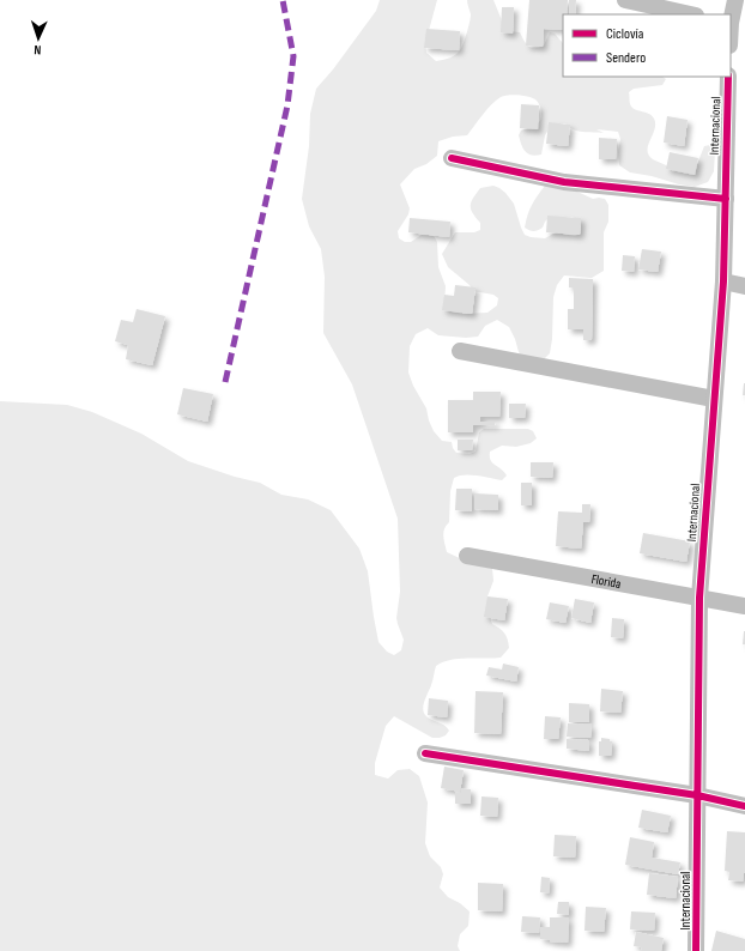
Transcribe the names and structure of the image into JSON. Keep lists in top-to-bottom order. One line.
{"streets":{"street":["Internacional","Florida"]},"crossings":[["Internacional","Florida"]],"legend":["Ciclovía","Sendero"],"north":"bottom"}
